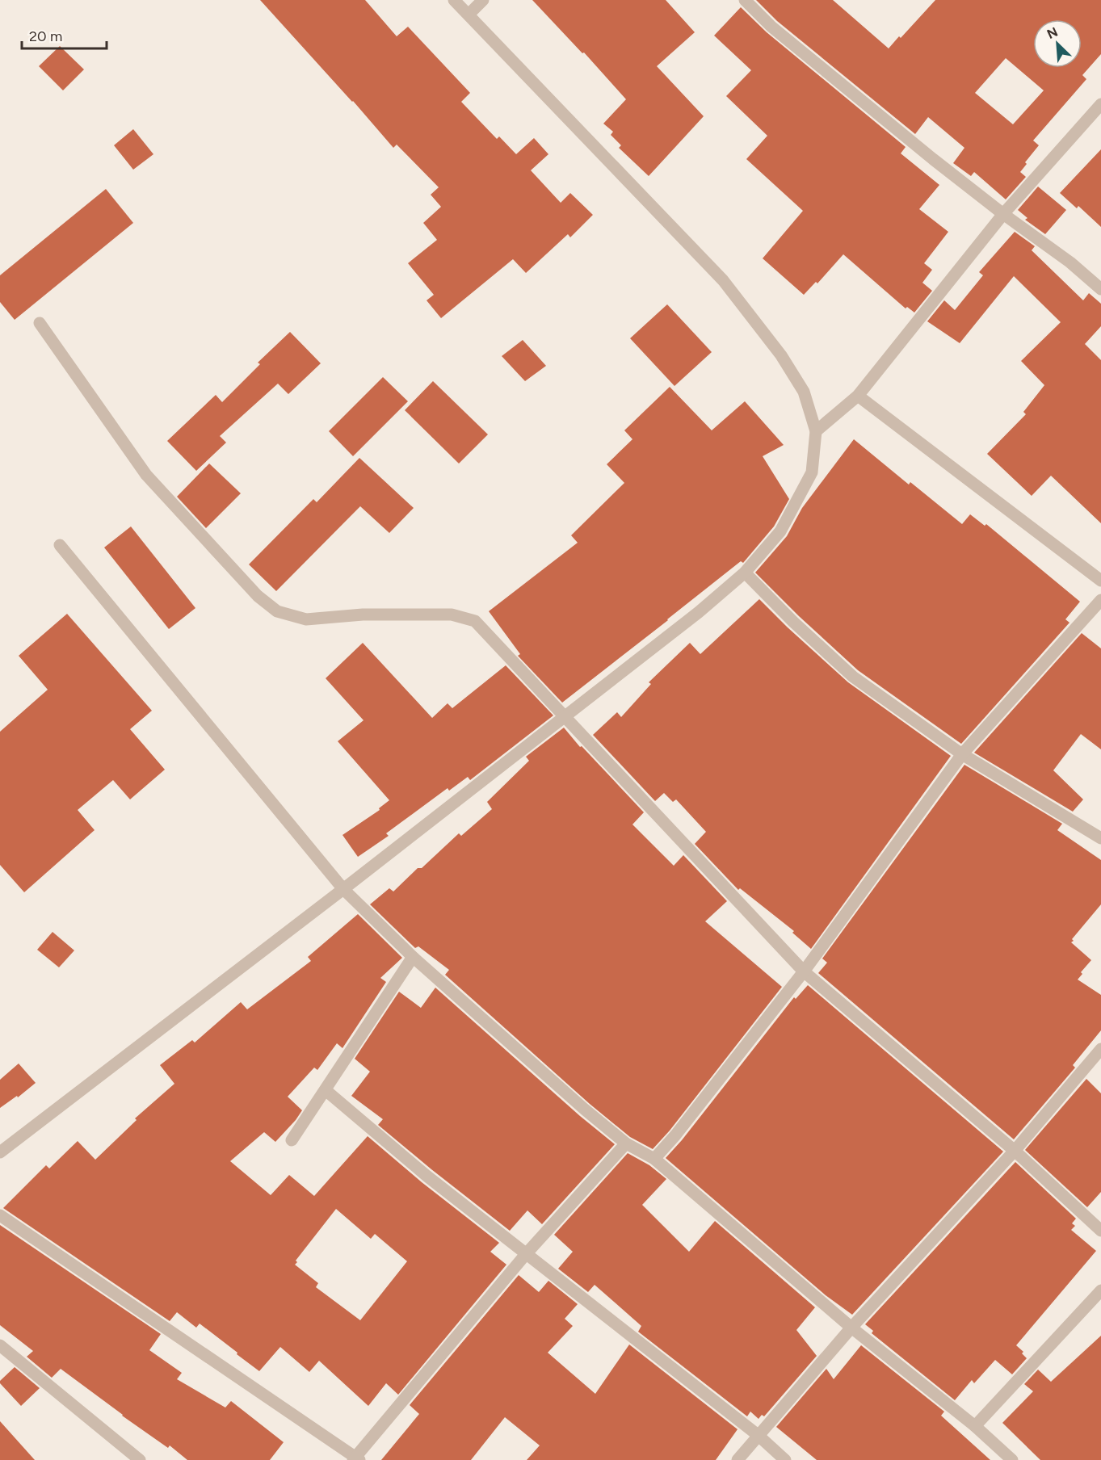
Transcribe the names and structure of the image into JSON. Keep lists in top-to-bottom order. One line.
{"scale_bar":"20 m","north":"top left"}
